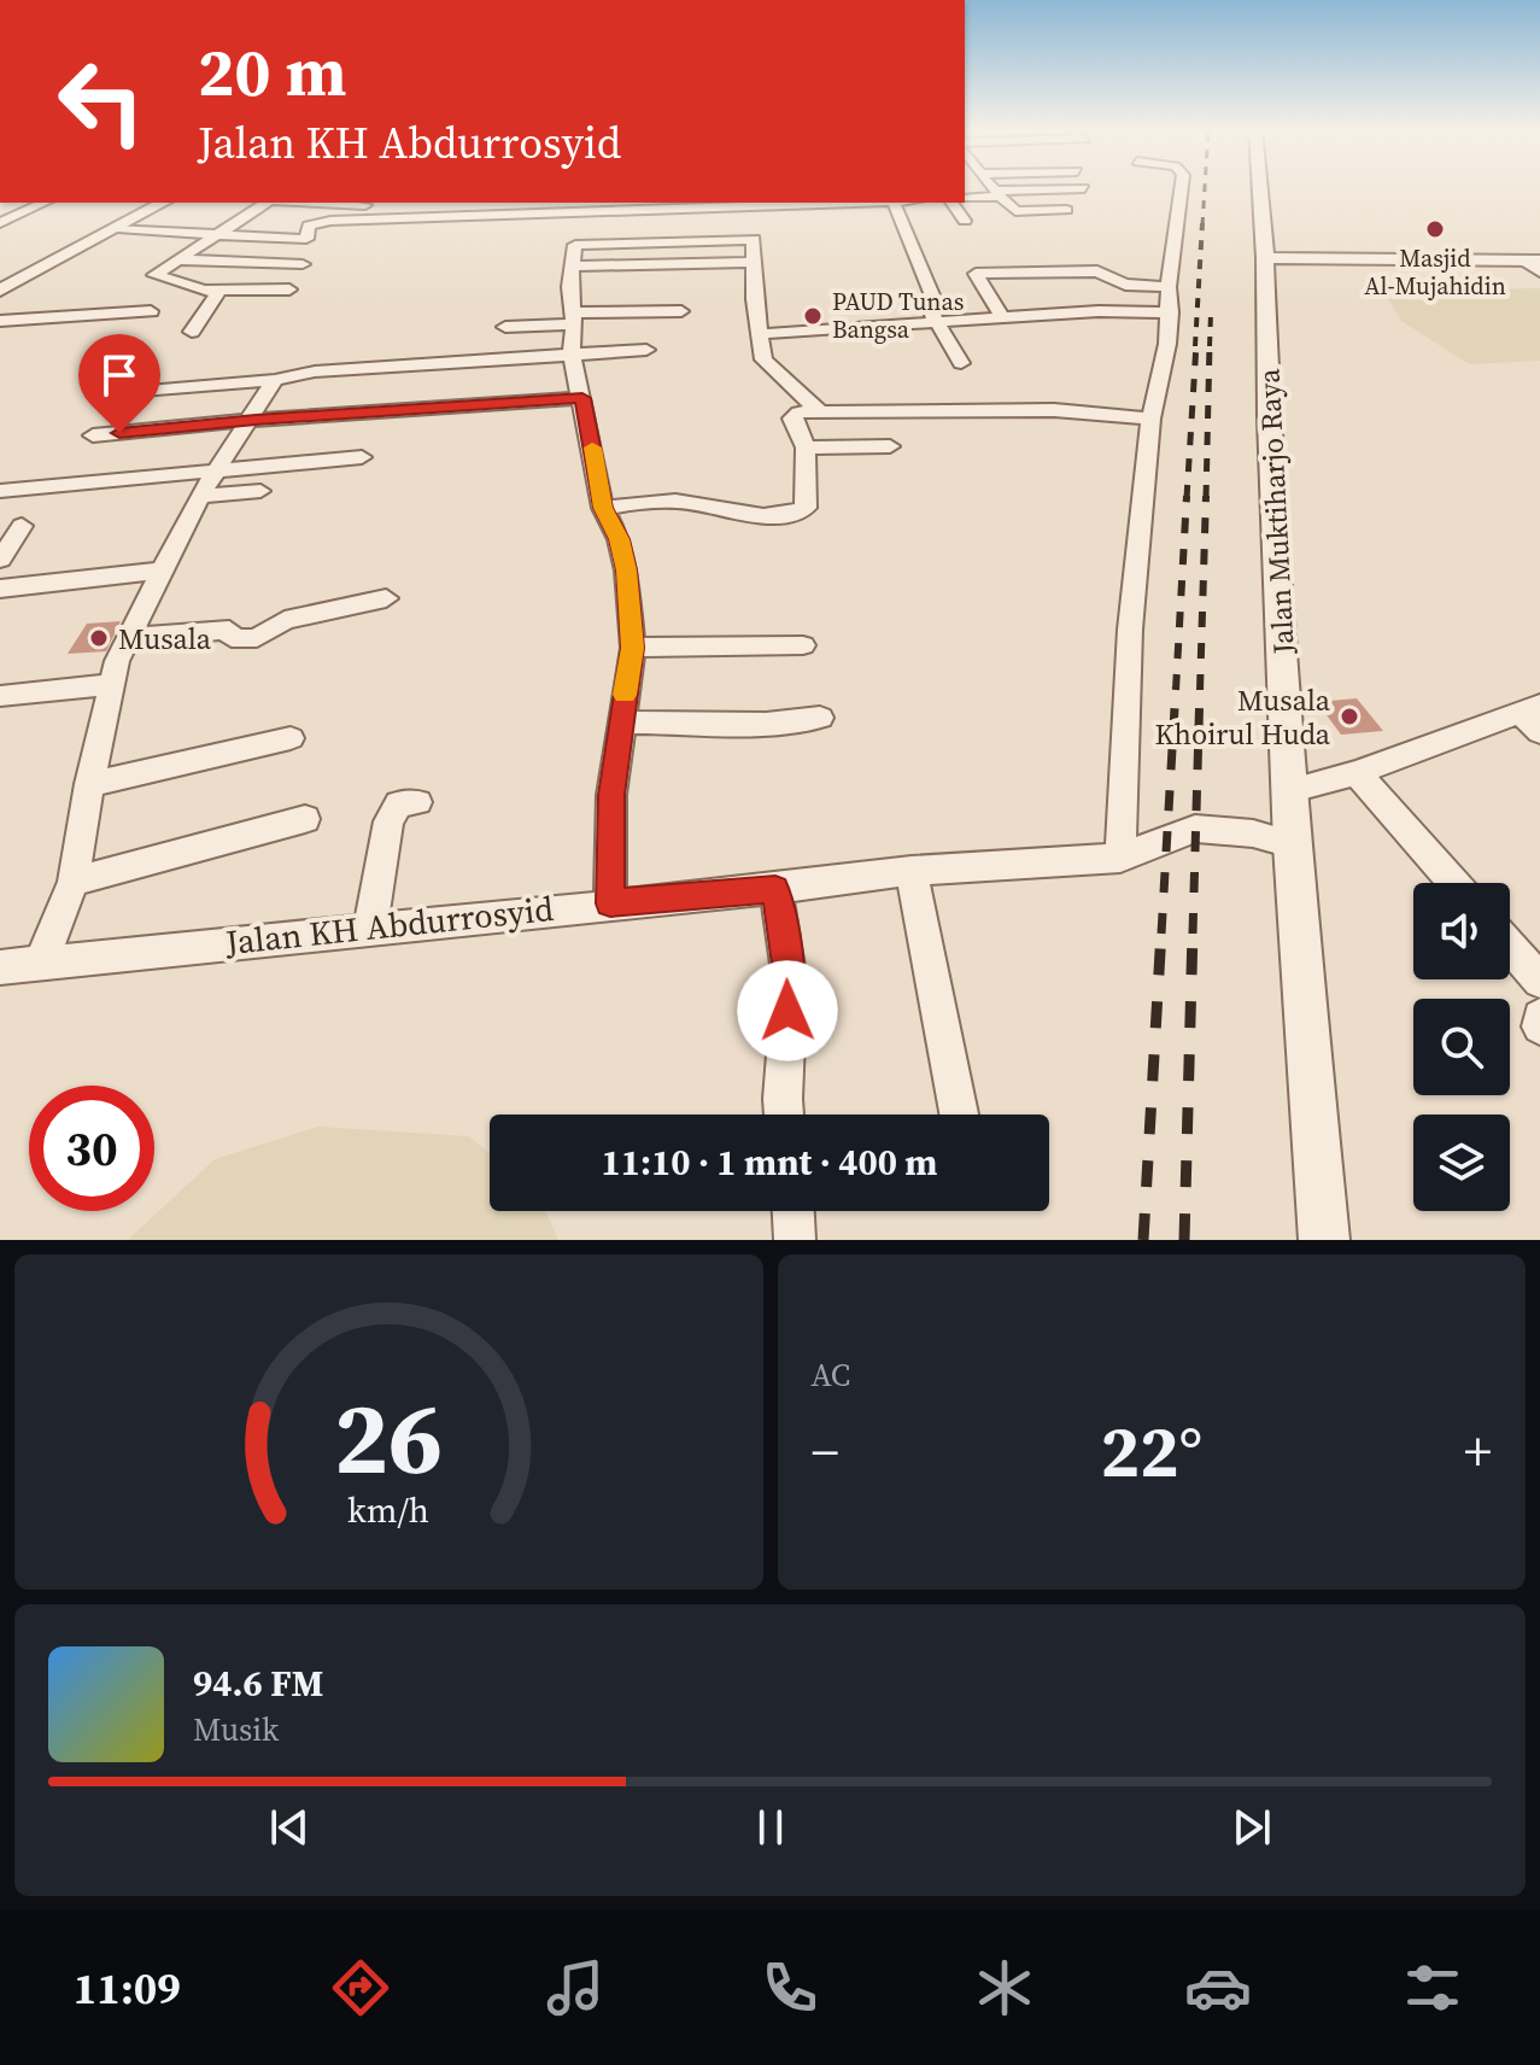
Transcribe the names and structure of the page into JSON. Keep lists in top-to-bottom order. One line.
{"streets":{"street":["Jalan Muktiharjo Raya","Jalan KH Abdurrosyid"]},"crossings":[["Jalan Muktiharjo Raya","Jalan KH Abdurrosyid"]],"places":["Masjid Al-Mujahidin","PAUD Tunas Bangsa","Musala","Musala Khoirul Huda"],"page":{"turn":["20 m","Jalan KH Abdurrosyid"],"limit":"30","trip":"11:10 · 1 mnt · 400 m","tile":"AC","heat":["−","22°","+"],"song":["94.6 FM","Musik"],"tabs":"11:09","gauge":["26","km/h"]}}
